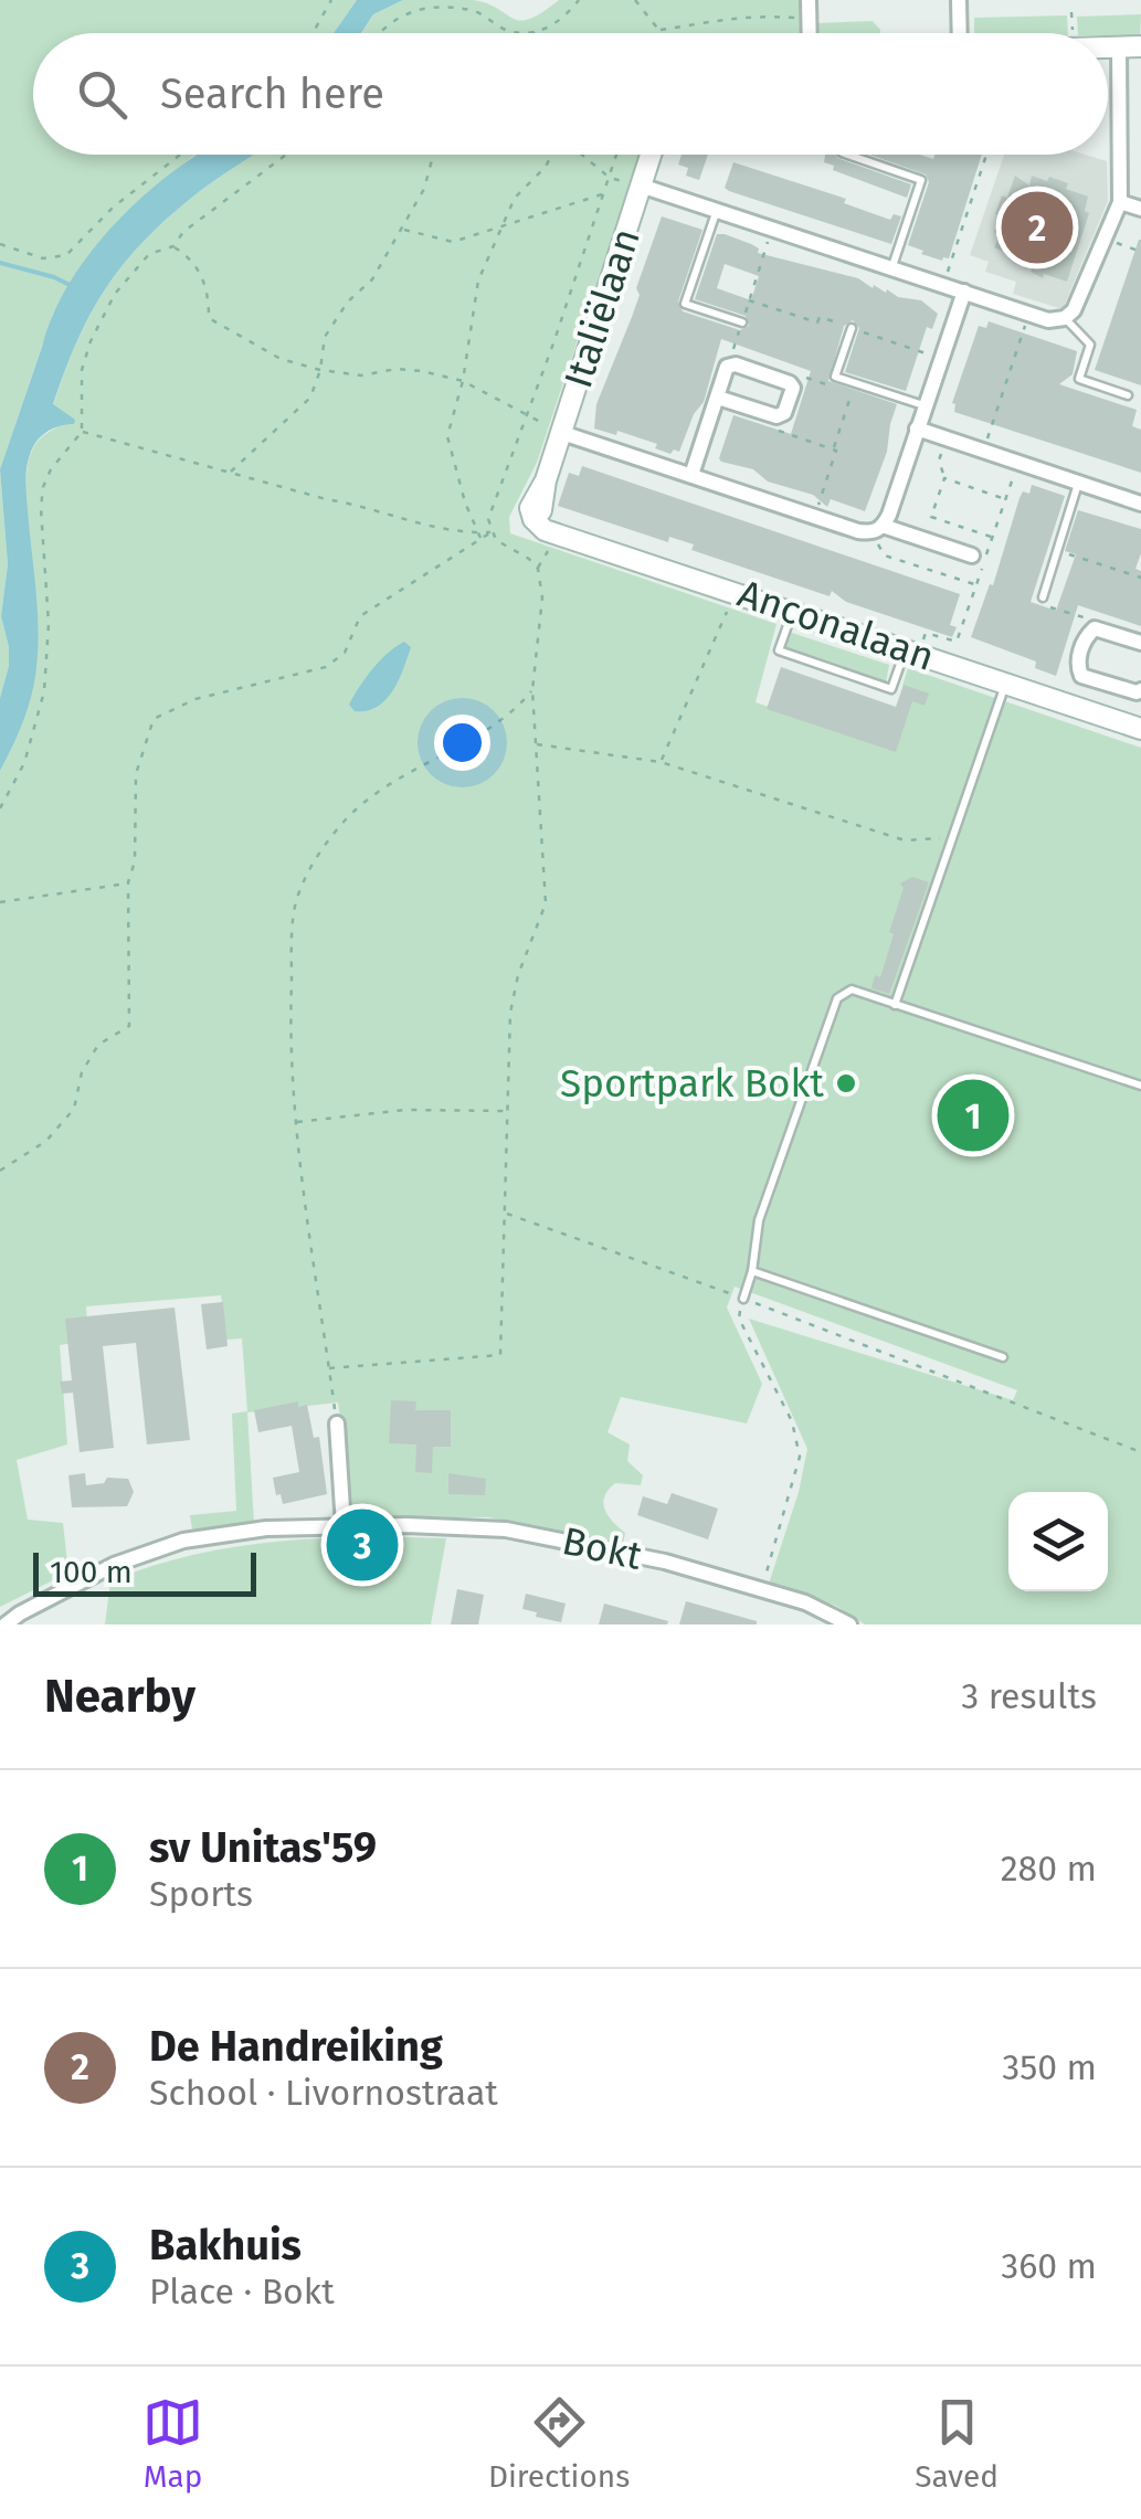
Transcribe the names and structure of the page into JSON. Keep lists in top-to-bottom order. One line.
{"streets":{"street":["Italiëlaan","Anconalaan","Bokt"]},"crossings":[["Italiëlaan","Anconalaan"]],"places":["Sportpark Bokt"],"scale_bar":"100 m","page":{"search":"Search here","pins":["2","1","3"],"scale":"100 m","heading":["Nearby","3 results"],"list":[{"mark":"1","name":"sv Unitas'59","note":"Sports","value":"280 m"},{"mark":"2","name":"De Handreiking","note":"School · Livornostraat","value":"350 m"},{"mark":"3","name":"Bakhuis","note":"Place · Bokt","value":"360 m"}],"nav":["Map","Directions","Saved"]}}
